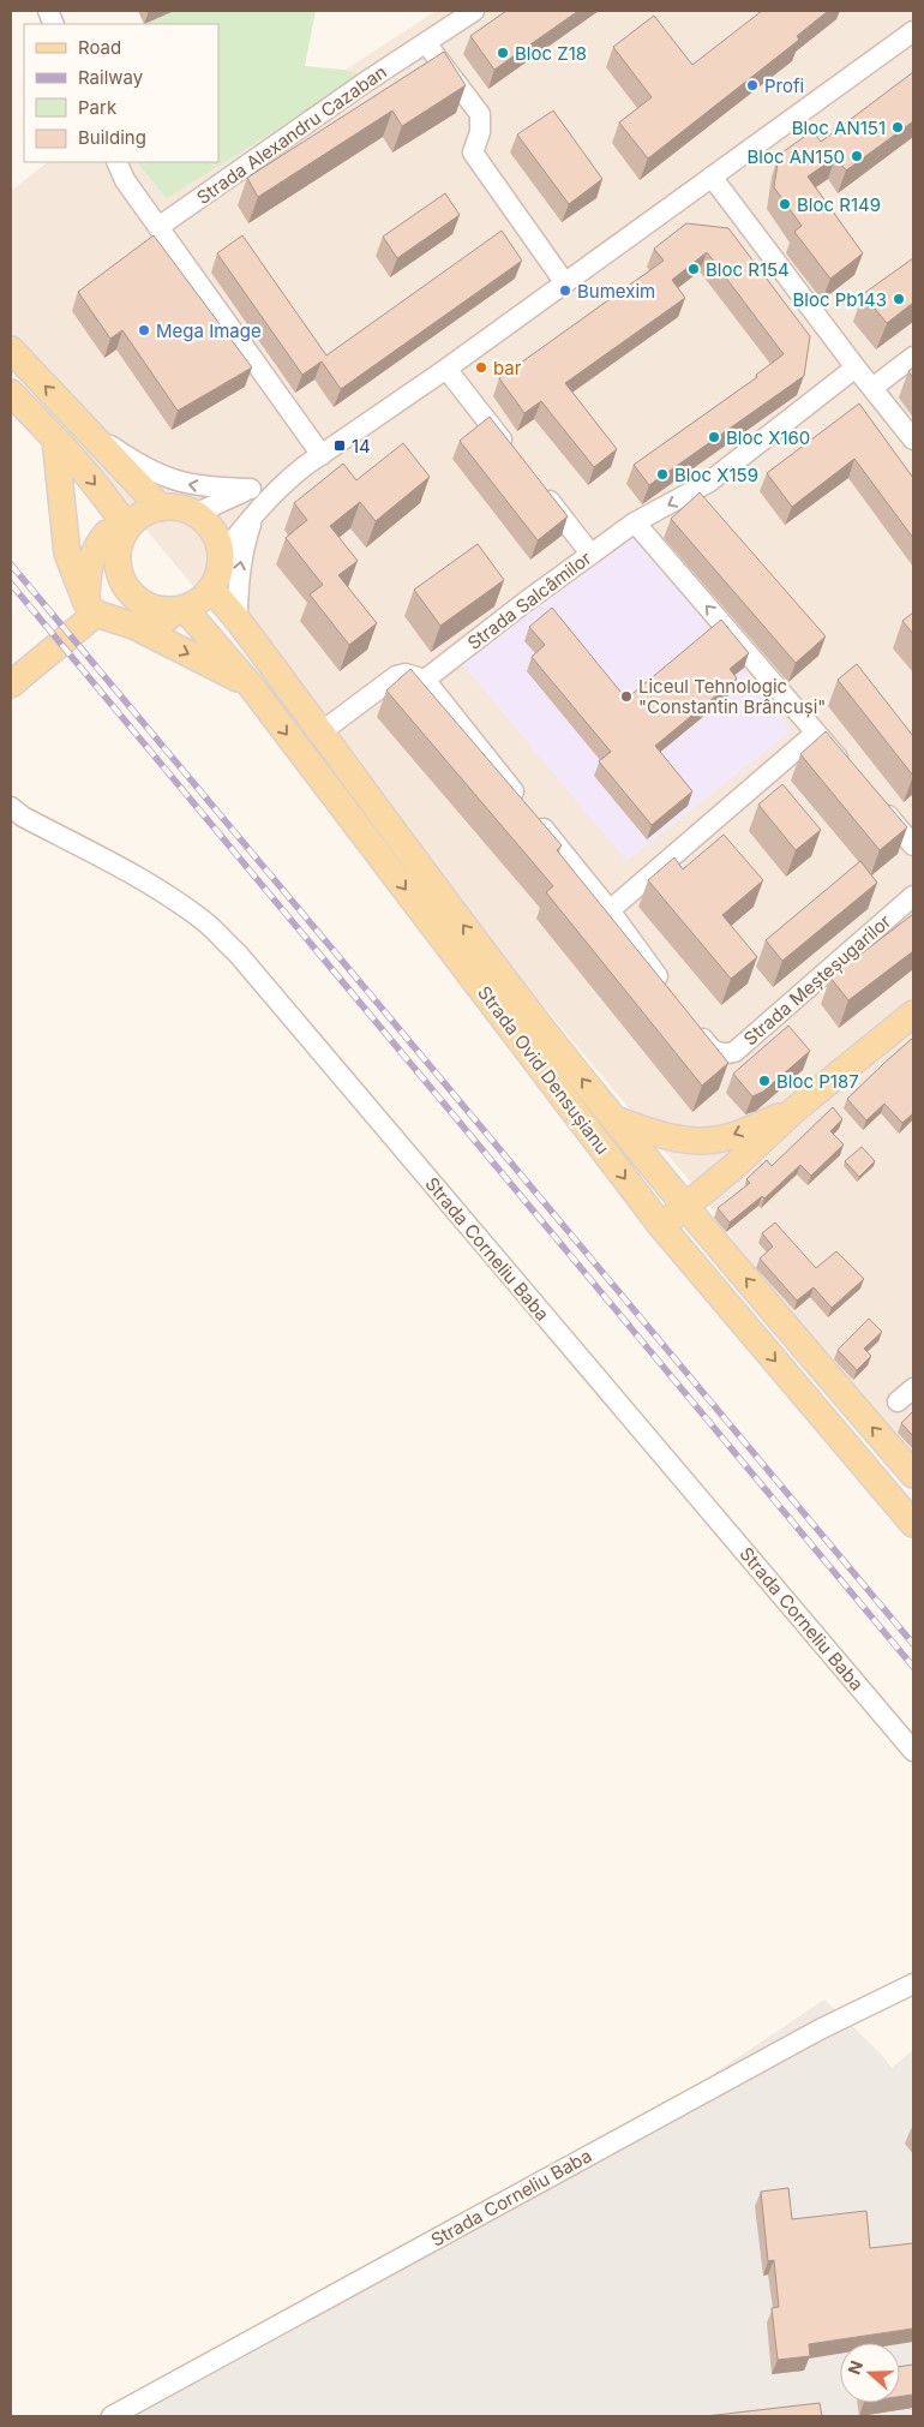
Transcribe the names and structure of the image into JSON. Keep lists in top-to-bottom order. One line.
{"streets":{"main road":["Strada Ovid Densușianu"],"street":["Strada Alexandru Cazaban","Strada Salcâmilor","Strada Meșteșugarilor","Strada Corneliu Baba"]},"one_way":["Strada Salcâmilor"],"places":{"other":["Bloc Z18","Profi","Bloc AN151","Bloc AN150","Bloc R149","Bloc R154","Bumexim","Bloc Pb143","Mega Image","bar","Bloc X160","Bloc X159","Liceul Tehnologic \"Constantin Brâncuși\"","Bloc P187"],"transit":["14"]},"legend":["Road","Railway","Park","Building"],"north":"left"}
